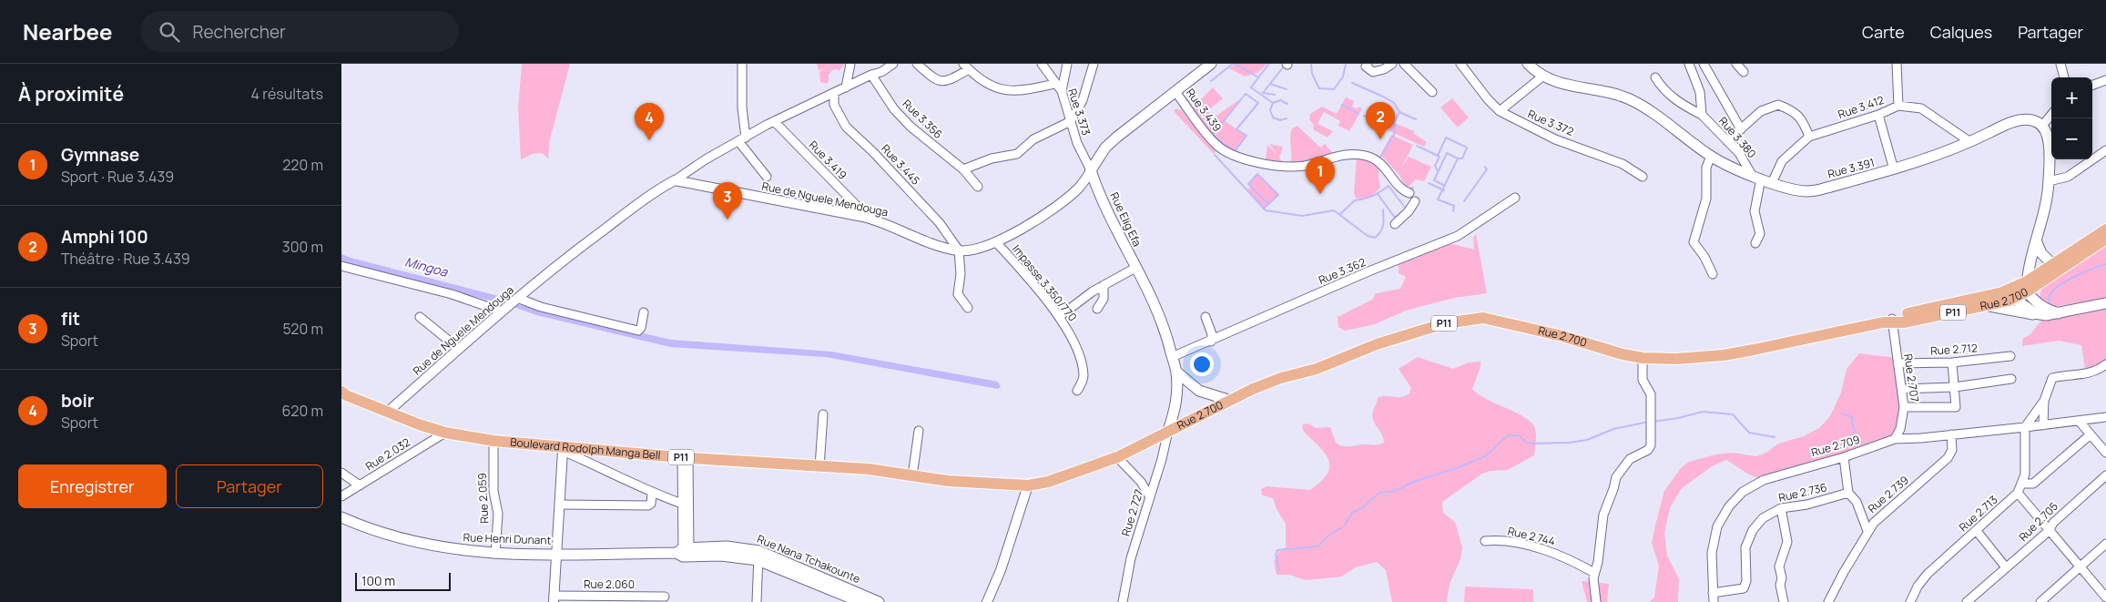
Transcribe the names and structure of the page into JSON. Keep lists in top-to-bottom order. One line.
{"streets":{"main road":["Rue 3.391","Rue Elig Efa","Rue 2.700","P11","Boulevard Rodolph Manga Bell","Rue Henri Dunant","Rue Nana Tchakounte"],"street":["Rue 3.412","Rue 3.439","Rue 3.373","Rue 3.356","Rue 3.372","Rue 3.380","Rue 3.419","Rue 3.445","Rue de Nguele Mendouga","Rue 3.362","Impasse 3.350/770","Rue 2.712","Rue 2.707","Rue 2.709","Rue 2.032","Rue 2.736","Rue 2.739","Rue 2.059","Rue 2.727","Rue 2.713","Rue 2.705","Rue 2 744","Rue 2.060"]},"crossings":[["Rue 3.412","Rue 3.391"],["Rue 3.373","Rue de Nguele Mendouga"],["Rue 3.373","Rue Elig Efa"],["Rue 3.372","Rue 3.391"],["Rue 3.380","Rue 3.391"],["Rue 3.419","Rue de Nguele Mendouga"],["Rue 3.445","Rue de Nguele Mendouga"],["Rue de Nguele Mendouga","Rue Elig Efa"],["Rue de Nguele Mendouga","Impasse 3.350/770"],["Rue de Nguele Mendouga","Boulevard Rodolph Manga Bell"],["Rue Elig Efa","Rue 3.362"],["Rue Elig Efa","Rue 2.700"],["Rue Elig Efa","Rue 2.727"],["Rue 2.700","P11"],["Rue 2.700","Rue 2.707"],["Rue 2.700","Boulevard Rodolph Manga Bell"],["Rue 2.700","Rue 2.727"],["P11","Rue 2.707"],["Rue 2.712","Rue 2.707"],["Rue 2.707","Rue 2.709"],["Rue 2.709","Rue 2.736"],["Rue 2.709","Rue 2.739"],["Rue 2.709","Rue 2.713"],["Boulevard Rodolph Manga Bell","Rue 2.032"],["Boulevard Rodolph Manga Bell","Rue 2.059"],["Rue 2.059","Rue Henri Dunant"],["Rue Henri Dunant","Rue Nana Tchakounte"]],"water":["Mingoa"],"scale_bar":"100 m","page":{"header":"Nearbee","search":"Rechercher","nav":["Carte","Calques","Partager"],"heading":["À proximité","4 résultats"],"map_buttons":["+","−"],"pins":["2","4","1","3"],"list":[{"mark":"1","name":"Gymnase","note":"Sport · Rue 3.439","value":"220 m"},{"mark":"2","name":"Amphi 100","note":"Théâtre · Rue 3.439","value":"300 m"},{"mark":"3","name":"fit","note":"Sport","value":"520 m"},{"mark":"4","name":"boir","note":"Sport","value":"620 m"}],"buttons":["Enregistrer","Partager"],"scale":"100 m"}}
